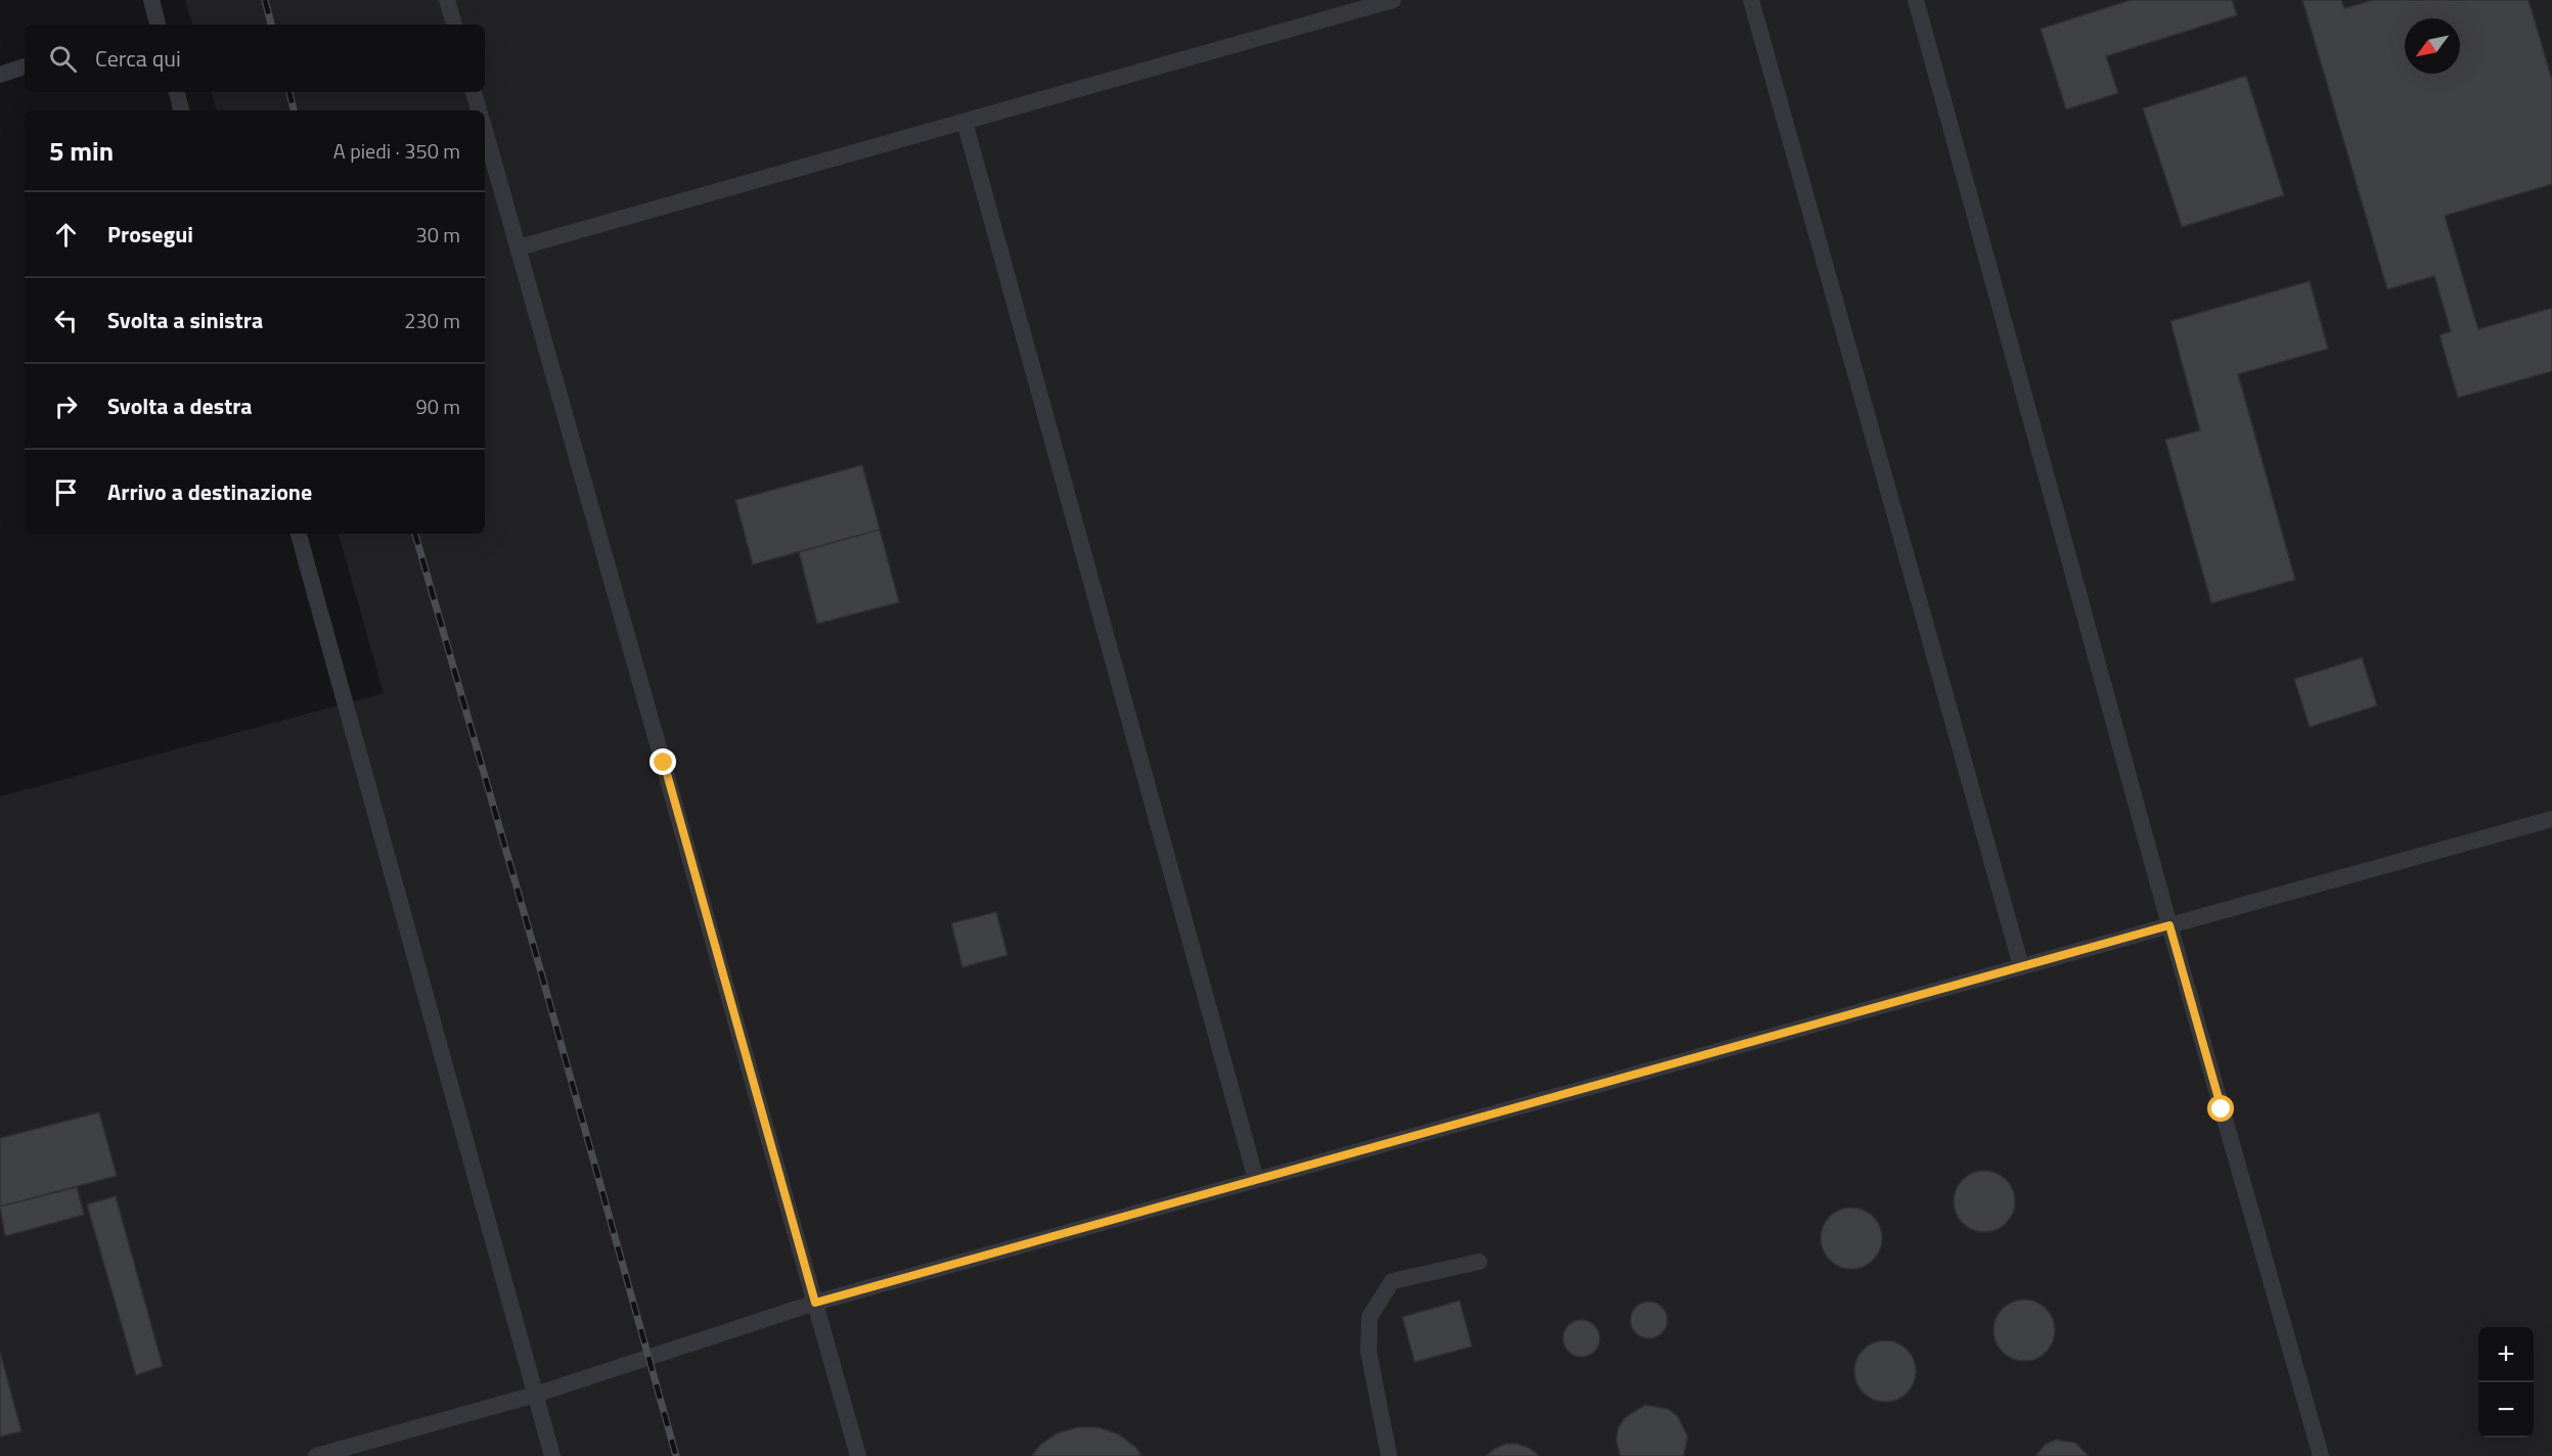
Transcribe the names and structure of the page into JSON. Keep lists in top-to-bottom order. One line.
{"north":"bottom left","page":{"search":"Cerca qui","heading":["5 min","A piedi · 350 m"],"list":[["Prosegui","30 m"],["Svolta a sinistra","230 m"],["Svolta a destra","90 m"],"Arrivo a destinazione"],"map_buttons":["+","−"]}}
